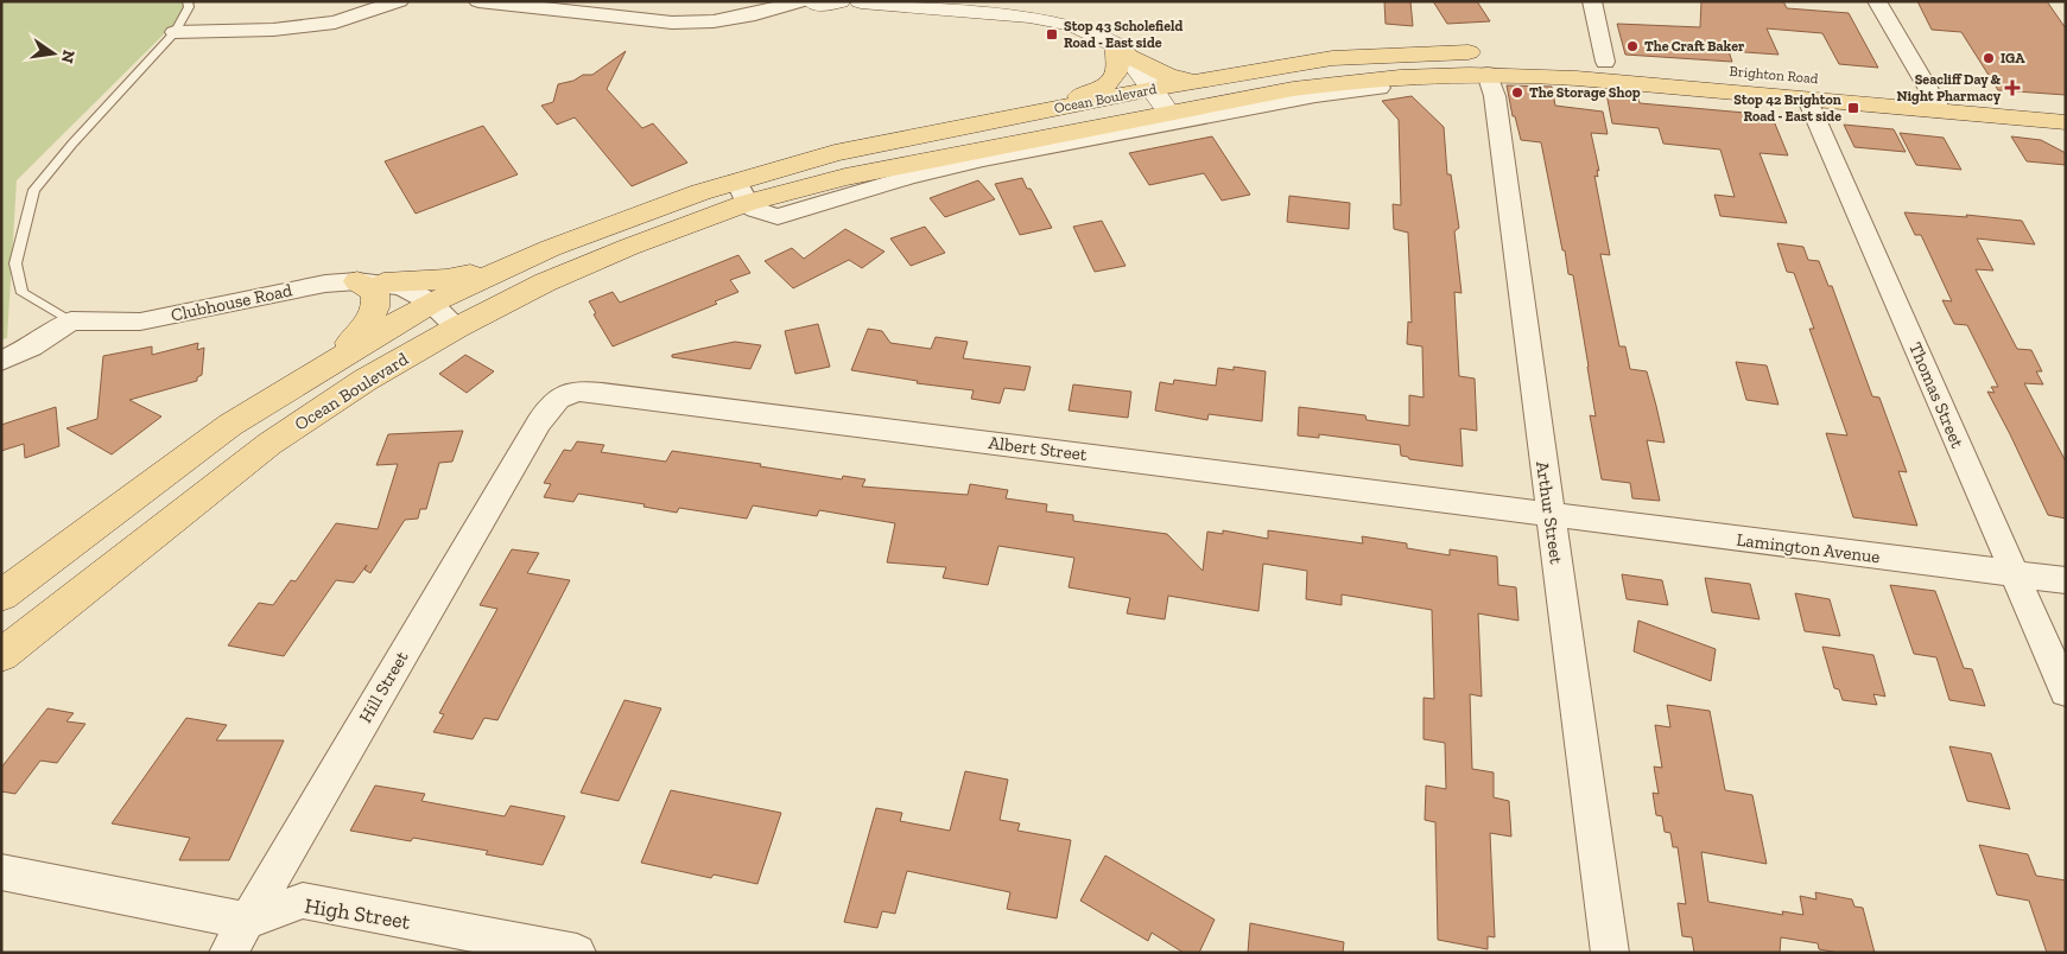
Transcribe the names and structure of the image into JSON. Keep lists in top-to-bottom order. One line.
{"streets":{"main road":["Brighton Road","Ocean Boulevard"],"street":["Clubhouse Road","Thomas Street","Albert Street","Arthur Street","Lamington Avenue","Hill Street","High Street"]},"crossings":[["Brighton Road","Ocean Boulevard"],["Brighton Road","Thomas Street"],["Brighton Road","Arthur Street"],["Ocean Boulevard","Clubhouse Road"],["Ocean Boulevard","Arthur Street"],["Thomas Street","Lamington Avenue"],["Albert Street","Arthur Street"],["Albert Street","Lamington Avenue"],["Albert Street","Hill Street"],["Arthur Street","Lamington Avenue"],["Hill Street","High Street"]],"places":{"transit":["Stop 43 Scholefield Road - East side","Stop 42 Brighton Road - East side"],"other":["The Craft Baker","IGA","The Storage Shop"],"health":["Seacliff Day & Night Pharmacy"]},"north":"right"}
